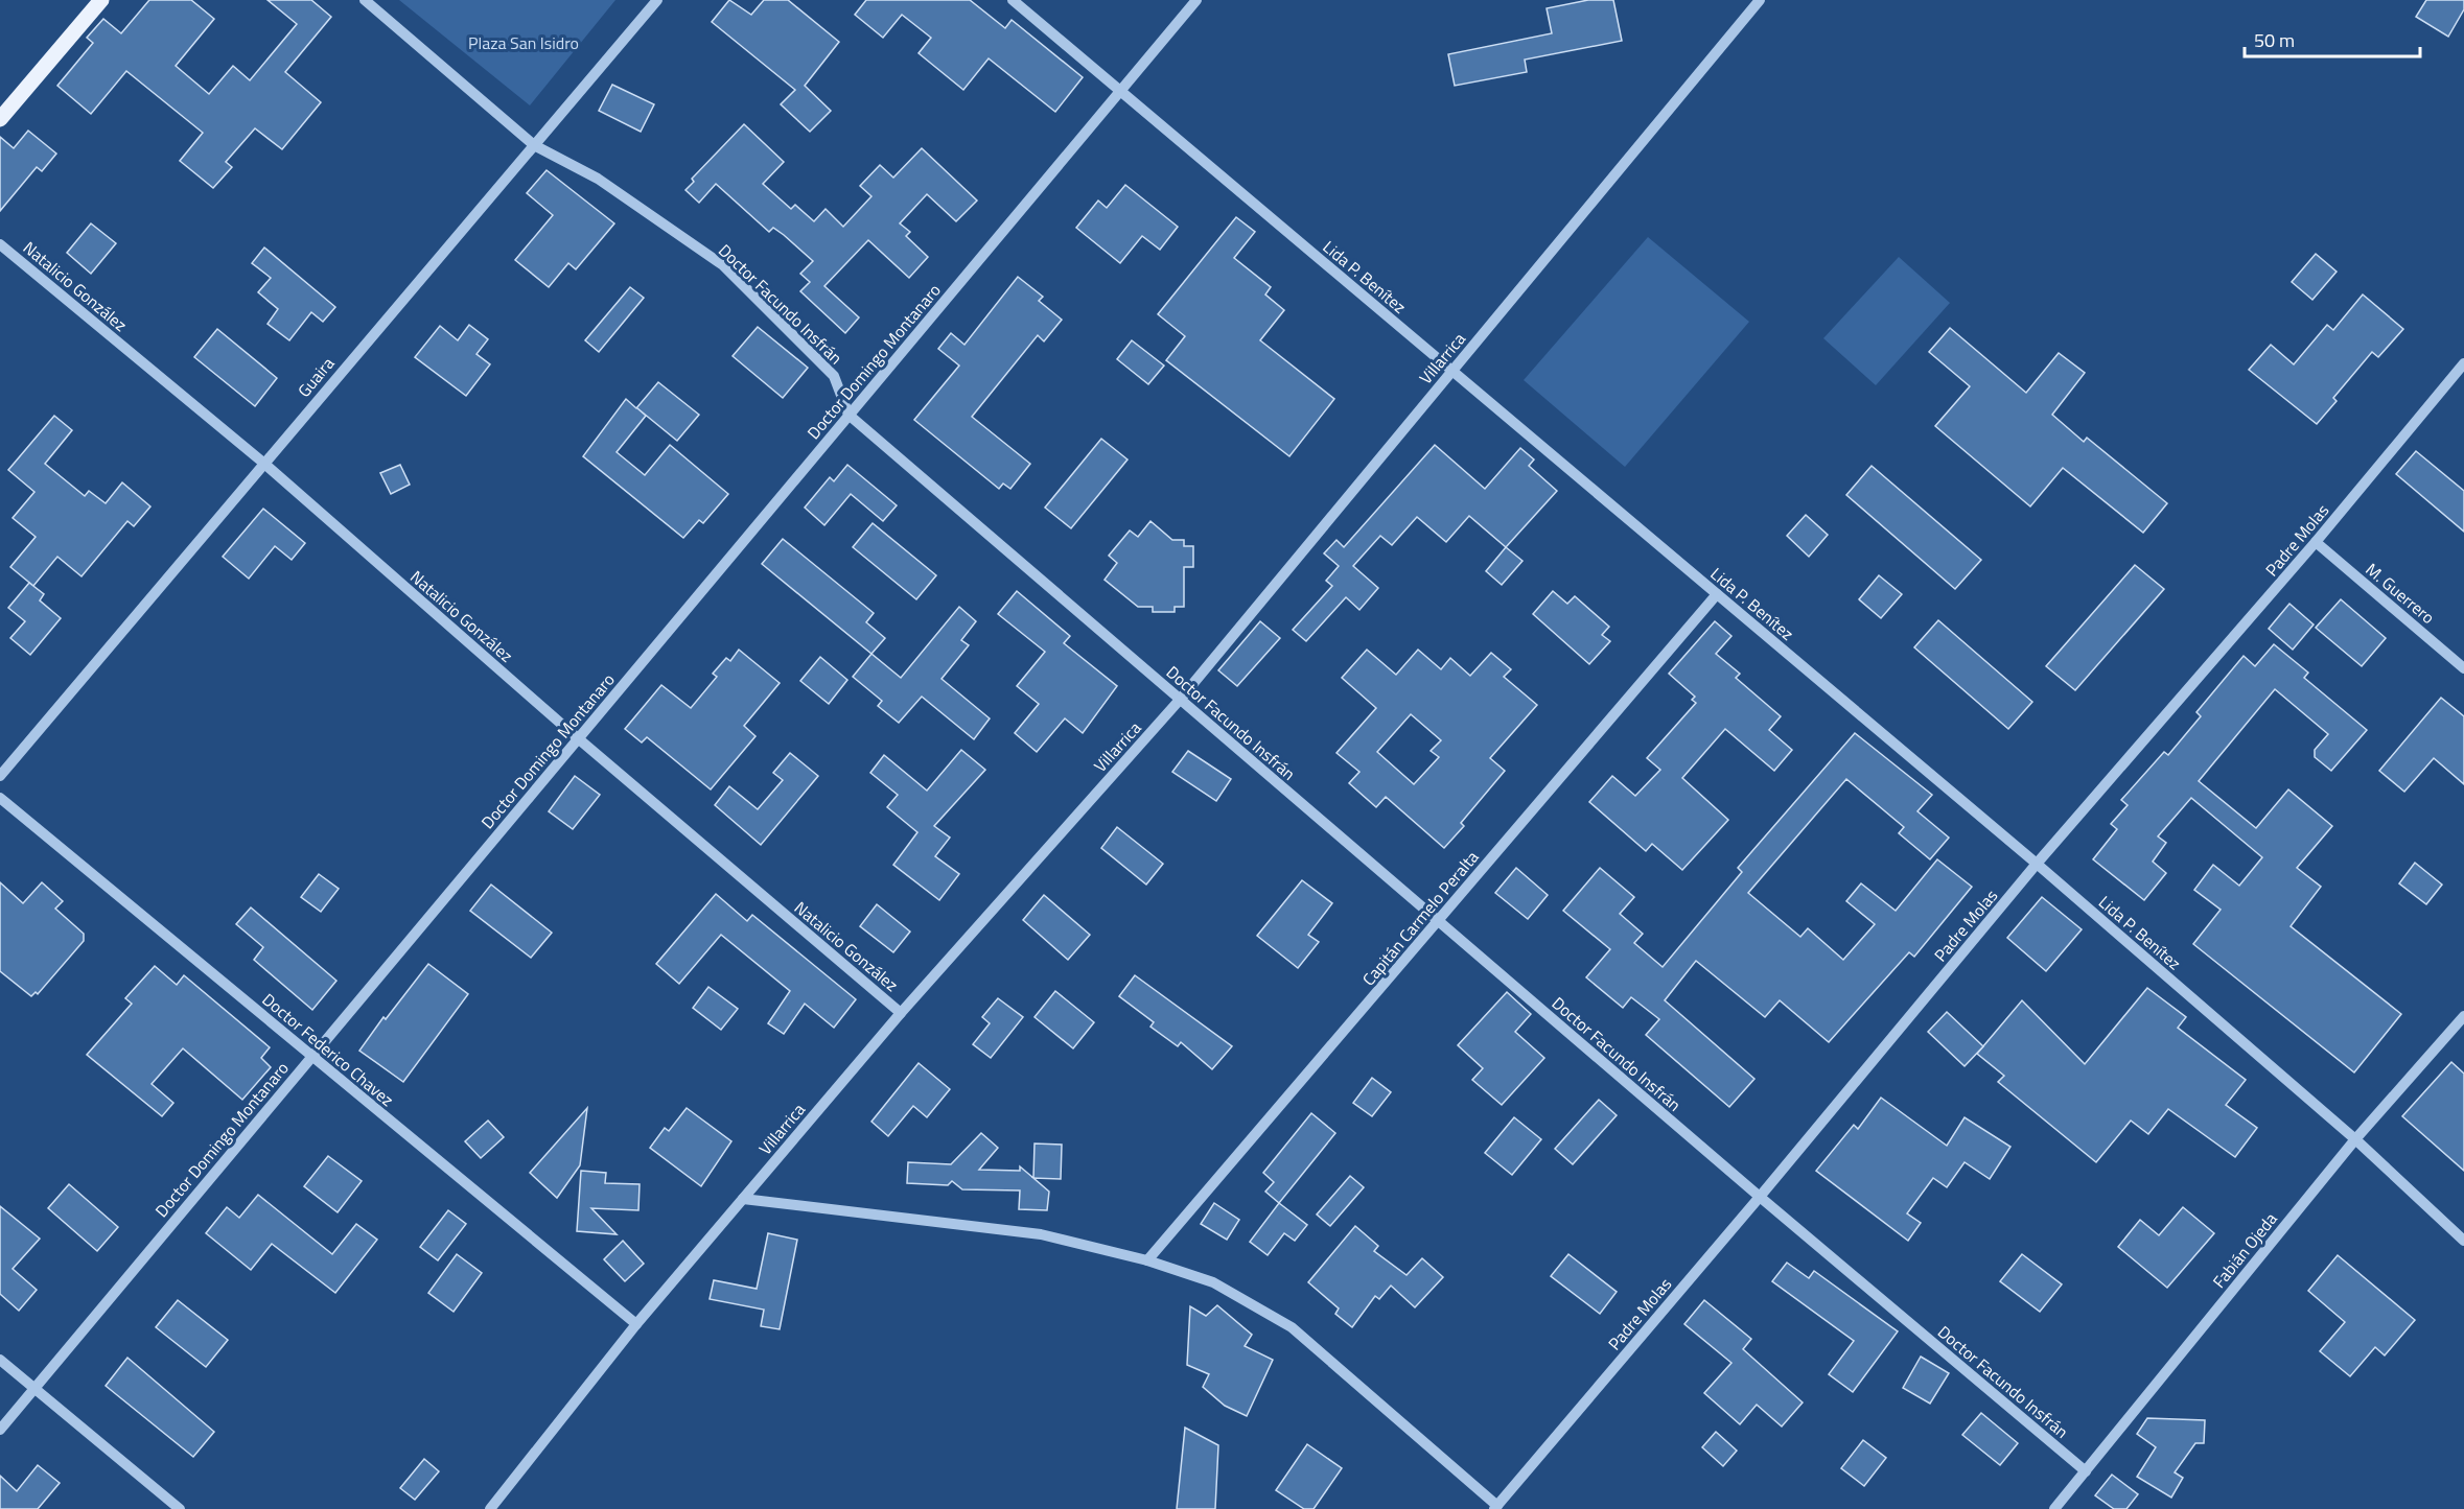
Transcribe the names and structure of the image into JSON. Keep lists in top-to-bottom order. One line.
{"streets":{"street":["Lida P. Benítez","Natalicio González","Doctor Facundo Insfrán","Villarrica","Doctor Domingo Montanaro","Guaira","Padre Molas","M. Guerrero","Capitán Carmelo Peralta","Doctor Federico Chavez","Fabián Ojeda"]},"crossings":[["Lida P. Benítez","Villarrica"],["Lida P. Benítez","Doctor Domingo Montanaro"],["Lida P. Benítez","Padre Molas"],["Lida P. Benítez","Capitán Carmelo Peralta"],["Lida P. Benítez","Fabián Ojeda"],["Natalicio González","Villarrica"],["Natalicio González","Doctor Domingo Montanaro"],["Natalicio González","Guaira"],["Doctor Facundo Insfrán","Villarrica"],["Doctor Facundo Insfrán","Doctor Domingo Montanaro"],["Doctor Facundo Insfrán","Guaira"],["Doctor Facundo Insfrán","Padre Molas"],["Doctor Facundo Insfrán","Capitán Carmelo Peralta"],["Doctor Facundo Insfrán","Fabián Ojeda"],["Villarrica","Doctor Federico Chavez"],["Doctor Domingo Montanaro","Doctor Federico Chavez"],["Padre Molas","M. Guerrero"]],"parks":["Plaza San Isidro"],"scale_bar":"50 m"}
